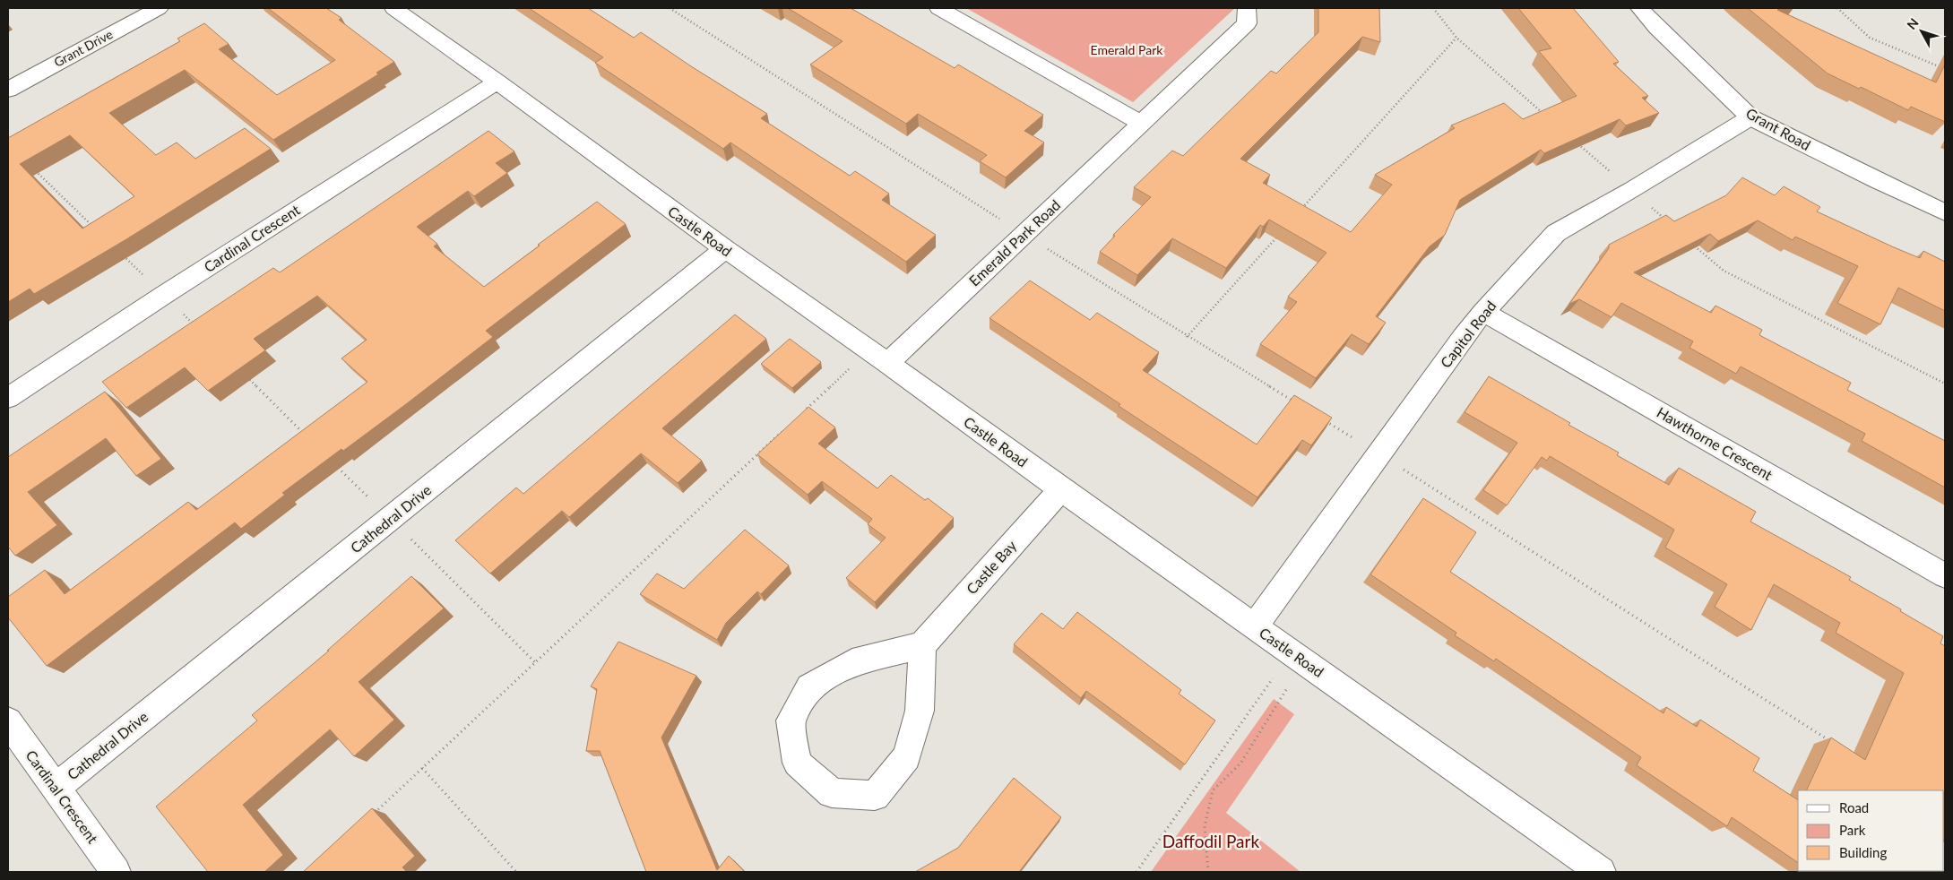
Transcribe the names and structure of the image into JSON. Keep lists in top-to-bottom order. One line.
{"streets":{"street":["Grant Drive","Grant Road","Castle Road","Cardinal Crescent","Emerald Park Road","Capitol Road","Hawthorne Crescent","Cathedral Drive","Castle Bay"]},"crossings":[["Grant Road","Capitol Road"],["Castle Road","Cardinal Crescent"],["Castle Road","Emerald Park Road"],["Castle Road","Capitol Road"],["Castle Road","Cathedral Drive"],["Castle Road","Castle Bay"],["Cardinal Crescent","Cathedral Drive"],["Capitol Road","Hawthorne Crescent"]],"parks":["Emerald Park","Daffodil Park"],"legend":["Road","Park","Building"],"north":"top left"}
